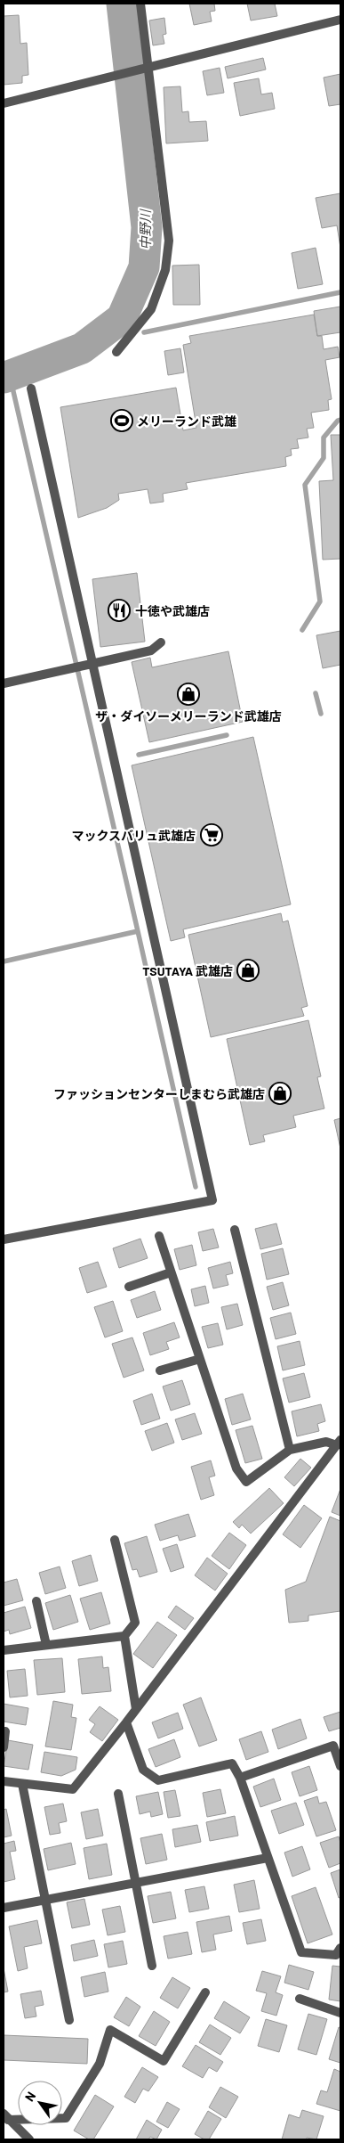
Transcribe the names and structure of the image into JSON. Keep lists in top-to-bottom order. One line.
{"water":["中野川"],"places":{"sports":["メリーランド武雄"],"restaurant":["十徳や武雄店"],"shop":["ザ・ダイソーメリーランド武雄店","TSUTAYA 武雄店","ファッションセンターしまむら武雄店"],"supermarket":["マックスバリュ武雄店"]},"north":"top left"}
